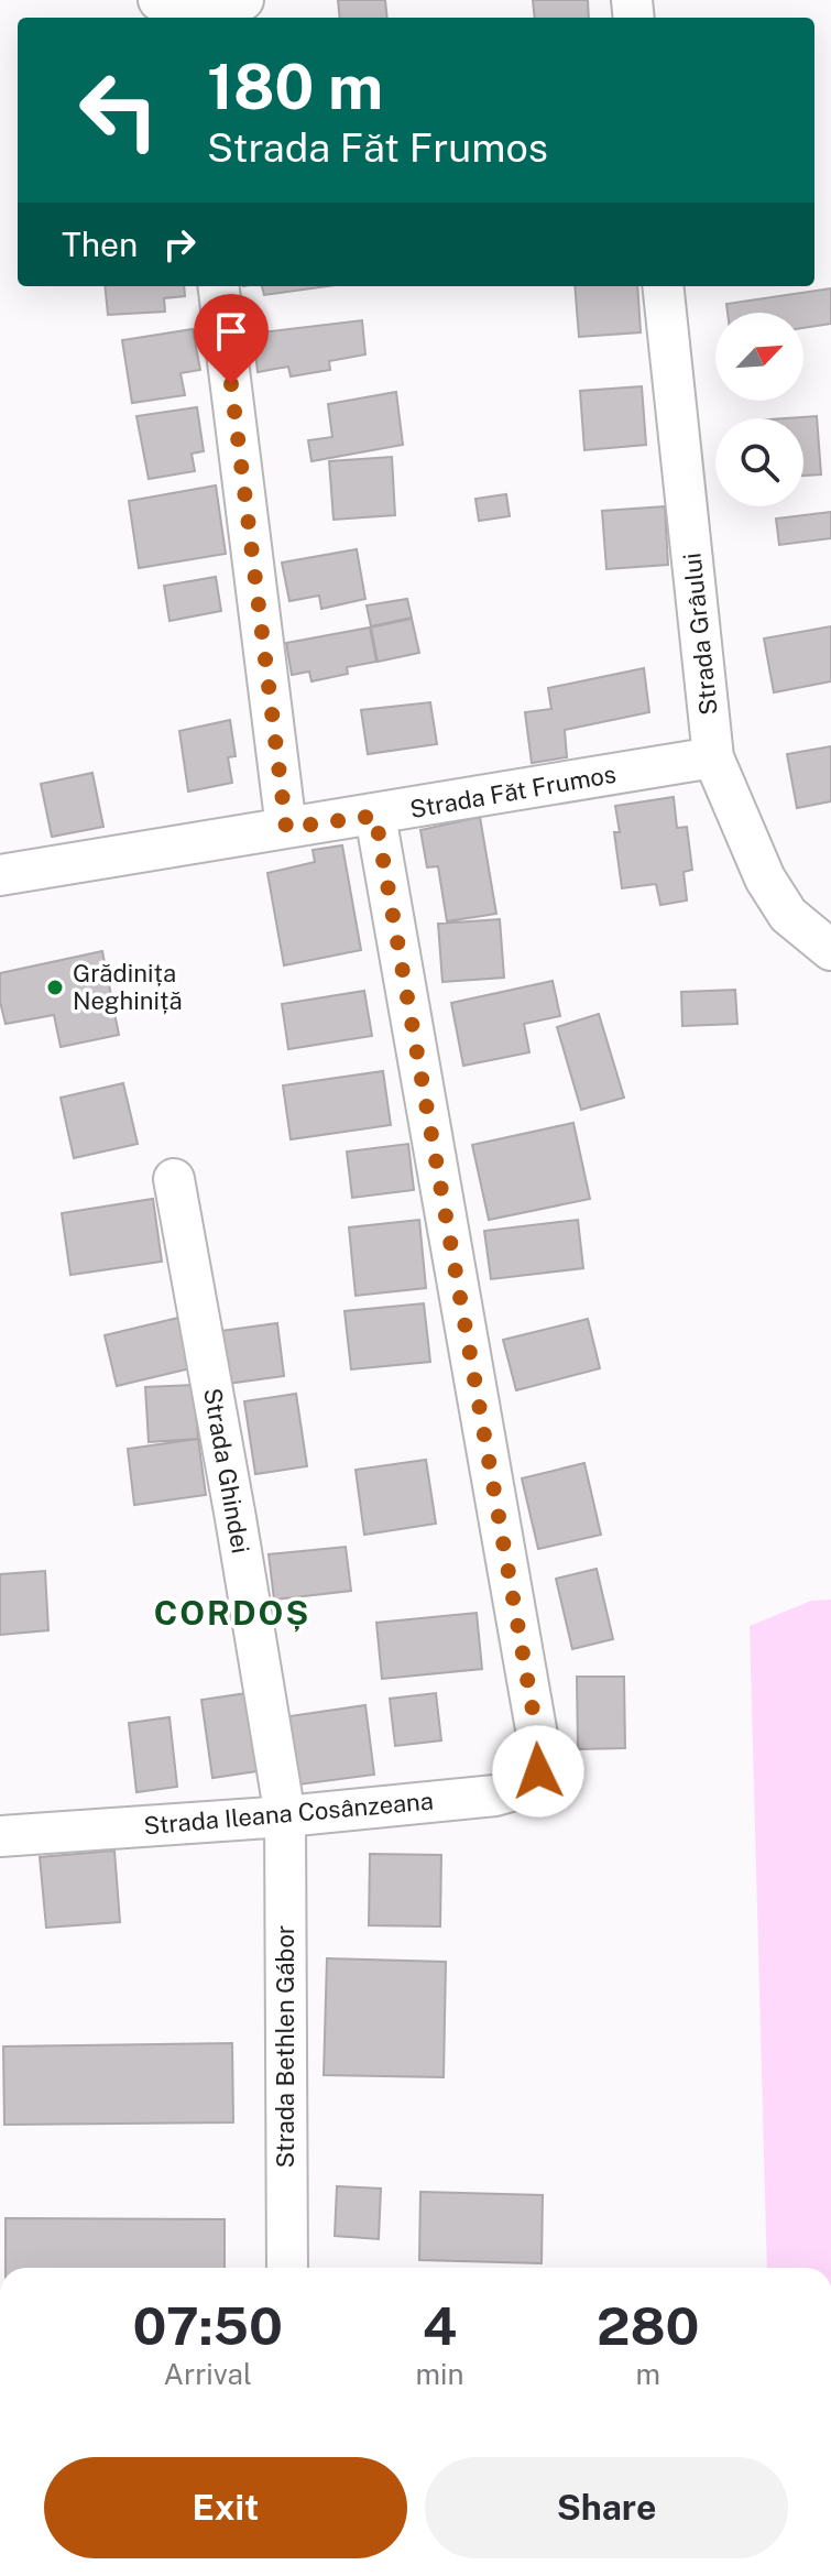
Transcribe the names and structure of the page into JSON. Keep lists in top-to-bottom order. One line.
{"streets":{"street":["Strada Grâului","Strada Făt Frumos","Strada Ghindei","Strada Ileana Cosânzeana","Strada Bethlen Gábor"]},"crossings":[["Strada Grâului","Strada Făt Frumos"],["Strada Făt Frumos","Strada Ileana Cosânzeana"],["Strada Ghindei","Strada Ileana Cosânzeana"],["Strada Ghindei","Strada Bethlen Gábor"],["Strada Ileana Cosânzeana","Strada Bethlen Gábor"]],"districts":["CORDOȘ"],"places":["Grădinița Neghiniță"],"north":"top right","page":{"turn":["180 m","Strada Făt Frumos"],"then":"Then","eta":["07:50","Arrival","4","min","280","m"],"buttons":["Exit","Share"]}}
